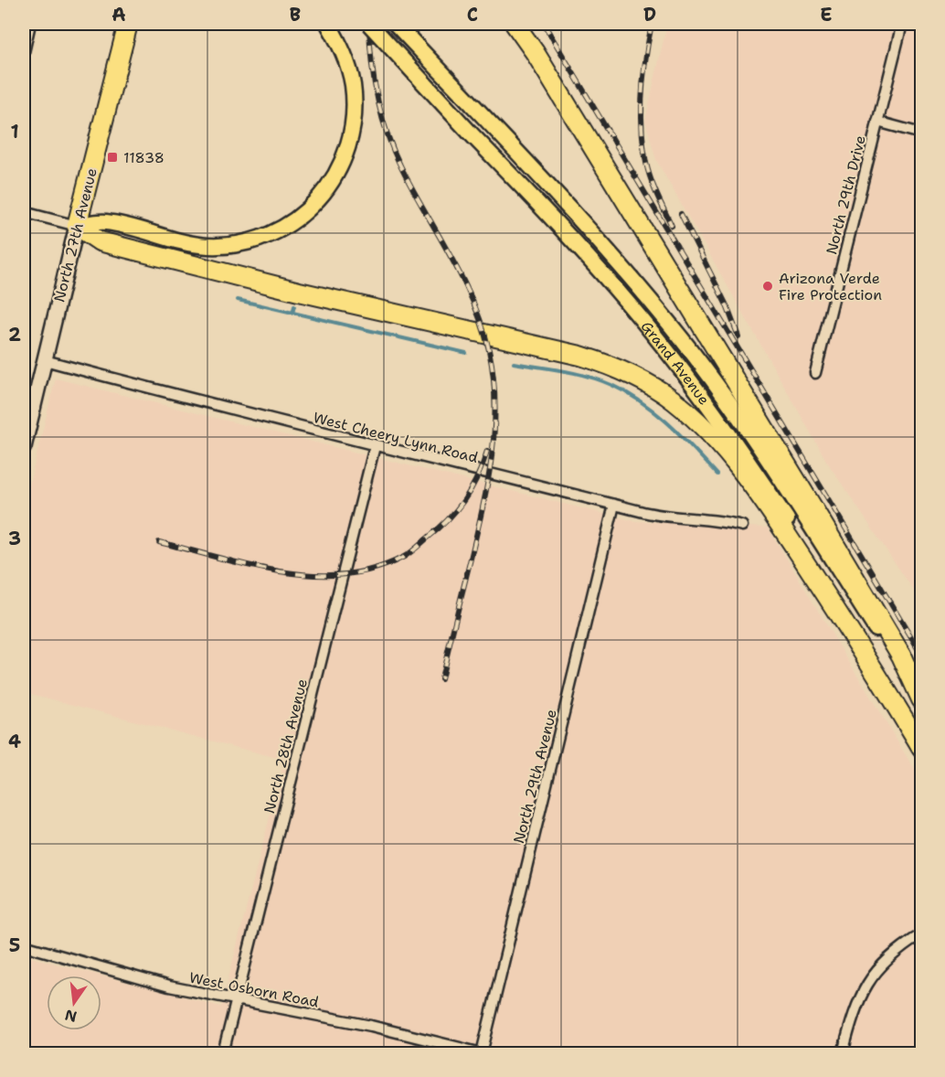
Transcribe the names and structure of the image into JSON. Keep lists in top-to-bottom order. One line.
{"streets":{"highway":["North 27th Avenue","Grand Avenue"],"street":["North 29th Drive","West Cheery Lynn Road","North 28th Avenue","North 29th Avenue","West Osborn Road"]},"crossings":[["North 27th Avenue","West Cheery Lynn Road"],["West Cheery Lynn Road","North 28th Avenue"],["West Cheery Lynn Road","North 29th Avenue"],["North 28th Avenue","West Osborn Road"],["North 29th Avenue","West Osborn Road"]],"places":{"transit":["11838"],"other":["Arizona Verde Fire Protection"]},"north":"bottom","grid":{"columns":["A","B","C","D","E"],"rows":["1","2","3","4","5"]}}
